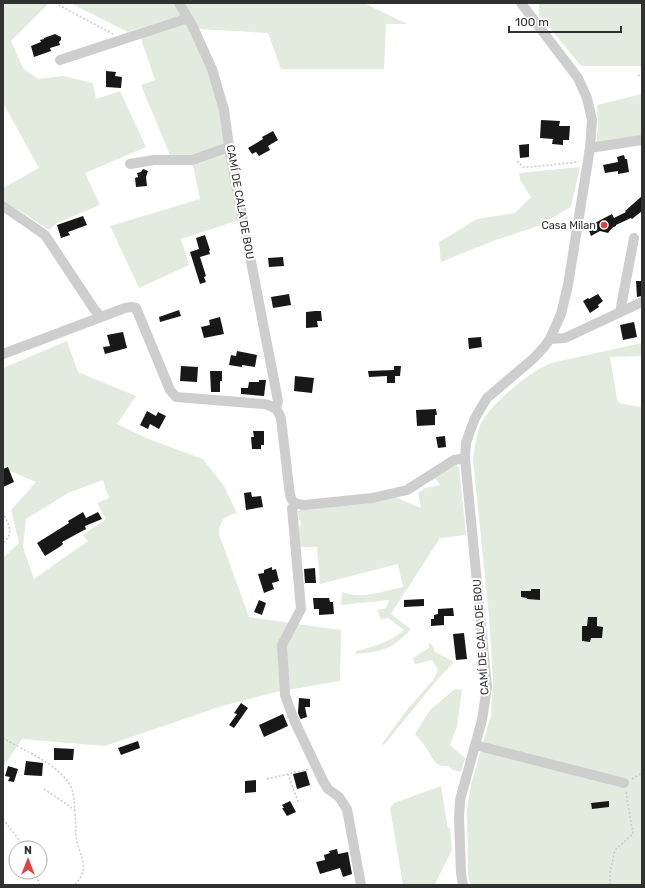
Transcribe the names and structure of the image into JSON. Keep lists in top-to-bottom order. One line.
{"streets":{"street":["CAMÍ DE CALA DE BOU"]},"places":["Casa Milan"],"scale_bar":"100 m","north":"top"}
